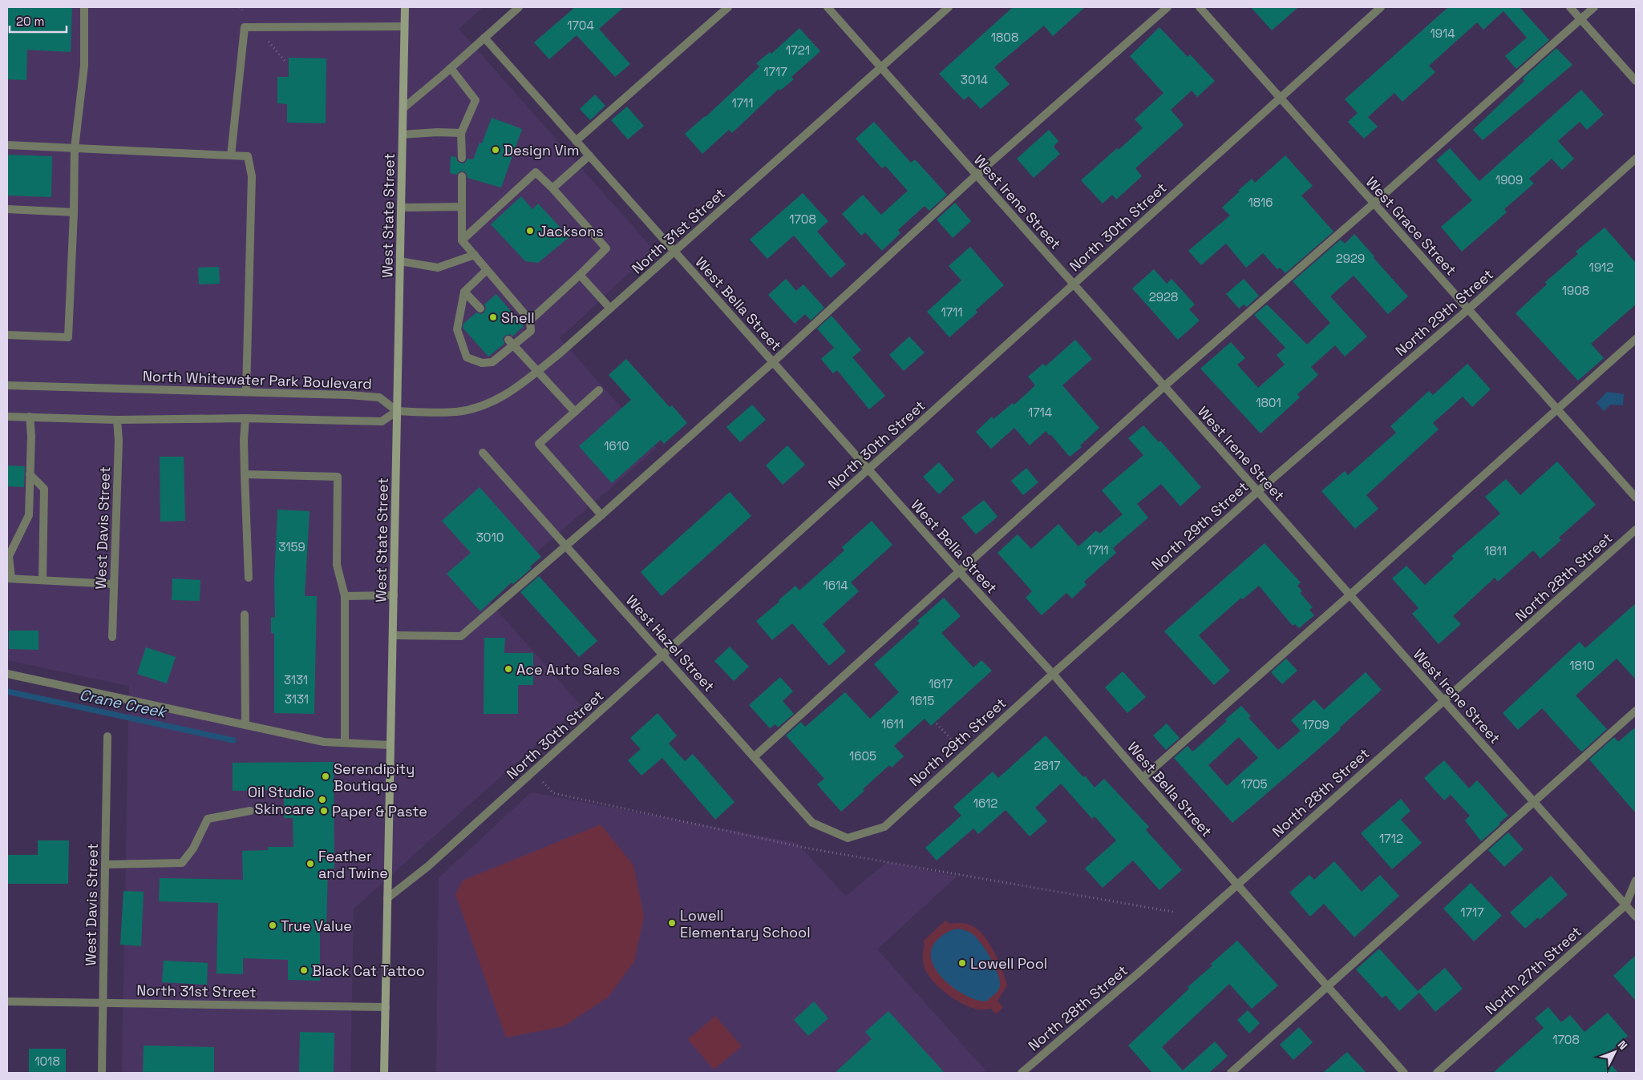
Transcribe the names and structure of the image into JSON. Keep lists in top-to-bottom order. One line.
{"streets":{"main road":["West State Street"],"street":["West Irene Street","West Grace Street","North 30th Street","North 31st Street","West Bella Street","North 29th Street","North Whitewater Park Boulevard","West Davis Street","North 28th Street","West Hazel Street","North 27th Street"]},"crossings":[["West Irene Street","North 30th Street"],["West Irene Street","North 31st Street"],["West Irene Street","North 29th Street"],["West Irene Street","North 28th Street"],["West Irene Street","North 27th Street"],["West State Street","North 30th Street"],["West State Street","North 31st Street"],["West State Street","North Whitewater Park Boulevard"],["West Grace Street","North 30th Street"],["West Grace Street","North 29th Street"],["North 30th Street","West Bella Street"],["North 30th Street","West Hazel Street"],["North 31st Street","West Bella Street"],["North 31st Street","North Whitewater Park Boulevard"],["North 31st Street","West Davis Street"],["West Bella Street","North 29th Street"],["West Bella Street","North 28th Street"],["North 29th Street","West Hazel Street"]],"water":["Crane Creek"],"places":["Design Vim","Jacksons","Shell","Ace Auto Sales","Serendipity Boutique","Oil Studio Skincare","Paper & Paste","Feather and Twine","Lowell Elementary School","True Value","Lowell Pool","Black Cat Tattoo"],"house_numbers":["1704","1914","1808","1721","1717","3014","1711","1909","1816","1708","2929","1912","1908","2928","1711","1801","1714","1610","3010","3159","1711","1811","1614","1810","3131","1617","3131","1615","1611","1709","1605","2817","1705","1612","1712","1717","1708","1018"],"scale_bar":"20 m","north":"top right"}
